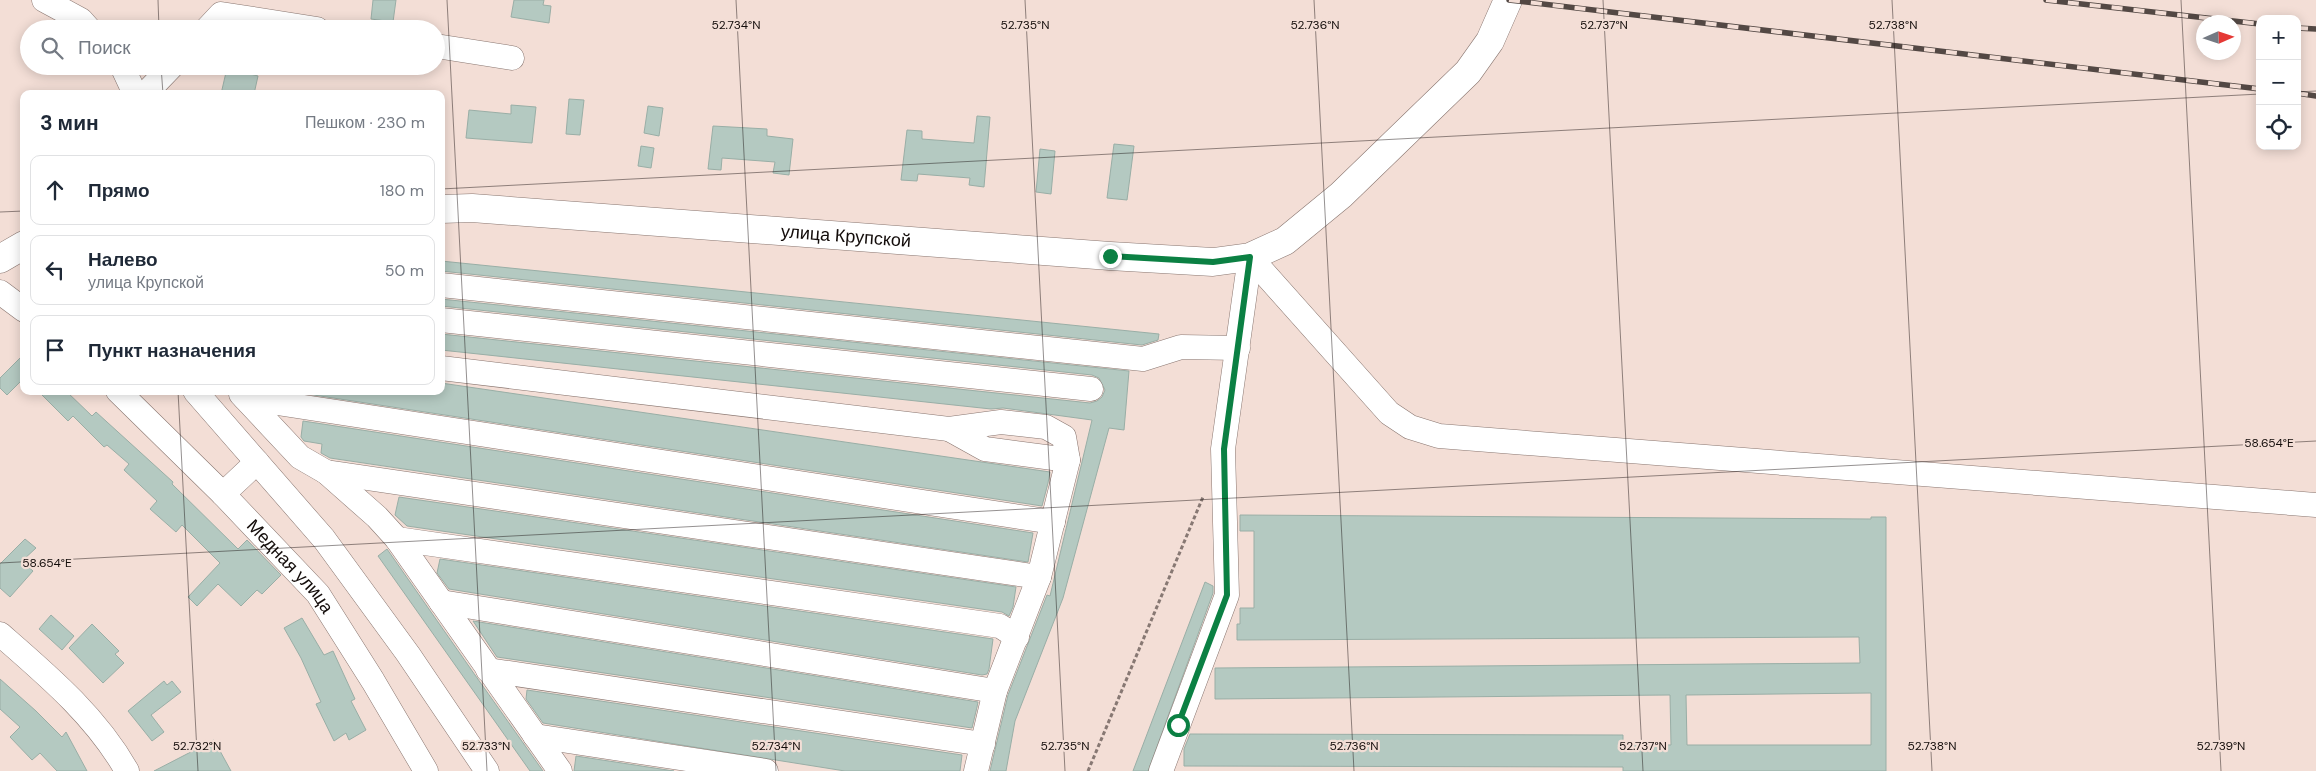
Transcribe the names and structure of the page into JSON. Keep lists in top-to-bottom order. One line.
{"streets":{"main road":["улица Крупской"],"street":["Медная улица"]},"north":"right","page":{"map_buttons":["+","−"],"search":"Поиск","heading":["3 мин","Пешком · 230 m"],"list":[["Прямо","180 m"],["Налево","улица Крупской","50 m"],"Пункт назначения"]},"coordinates":["52.738°N","52.734°N","52.735°N","52.736°N","52.737°N","58.654°E","52.732°N","52.733°N","52.739°N"]}
